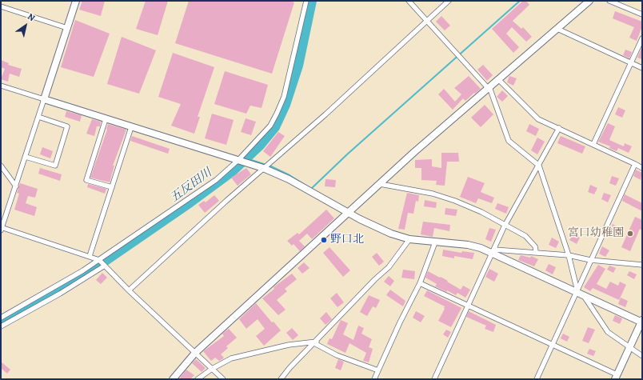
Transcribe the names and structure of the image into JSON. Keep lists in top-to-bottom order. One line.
{"water":["五反田川"],"places":["宮口幼稚園","野口北"],"north":"top right"}
